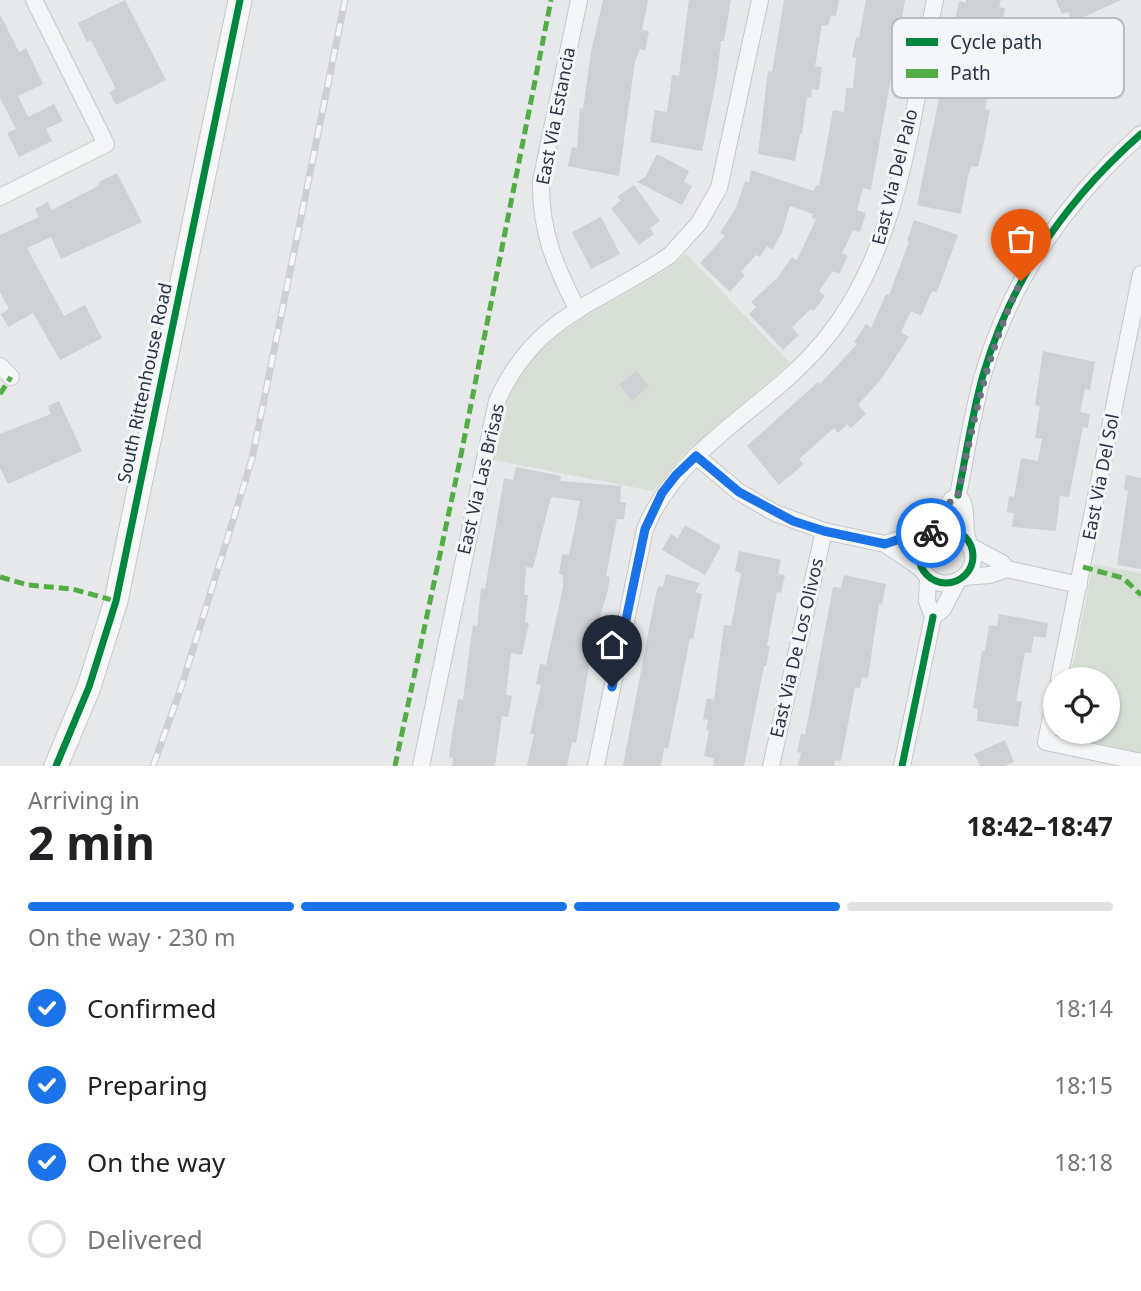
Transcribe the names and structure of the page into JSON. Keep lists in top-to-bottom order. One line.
{"streets":{"main road":["South Rittenhouse Road"],"street":["East Via Estancia","East Via Del Palo","East Via Del Sol","East Via Las Brisas","East Via De Los Olivos"]},"crossings":[["East Via Estancia","East Via Las Brisas"]],"legend":["Cycle path","Path"],"page":{"heading":["2 min","Arriving in","18:42–18:47"],"bar":"On the way · 230 m","list":[["Confirmed","18:14"],["Preparing","18:15"],["On the way","18:18"],"Delivered"]}}
